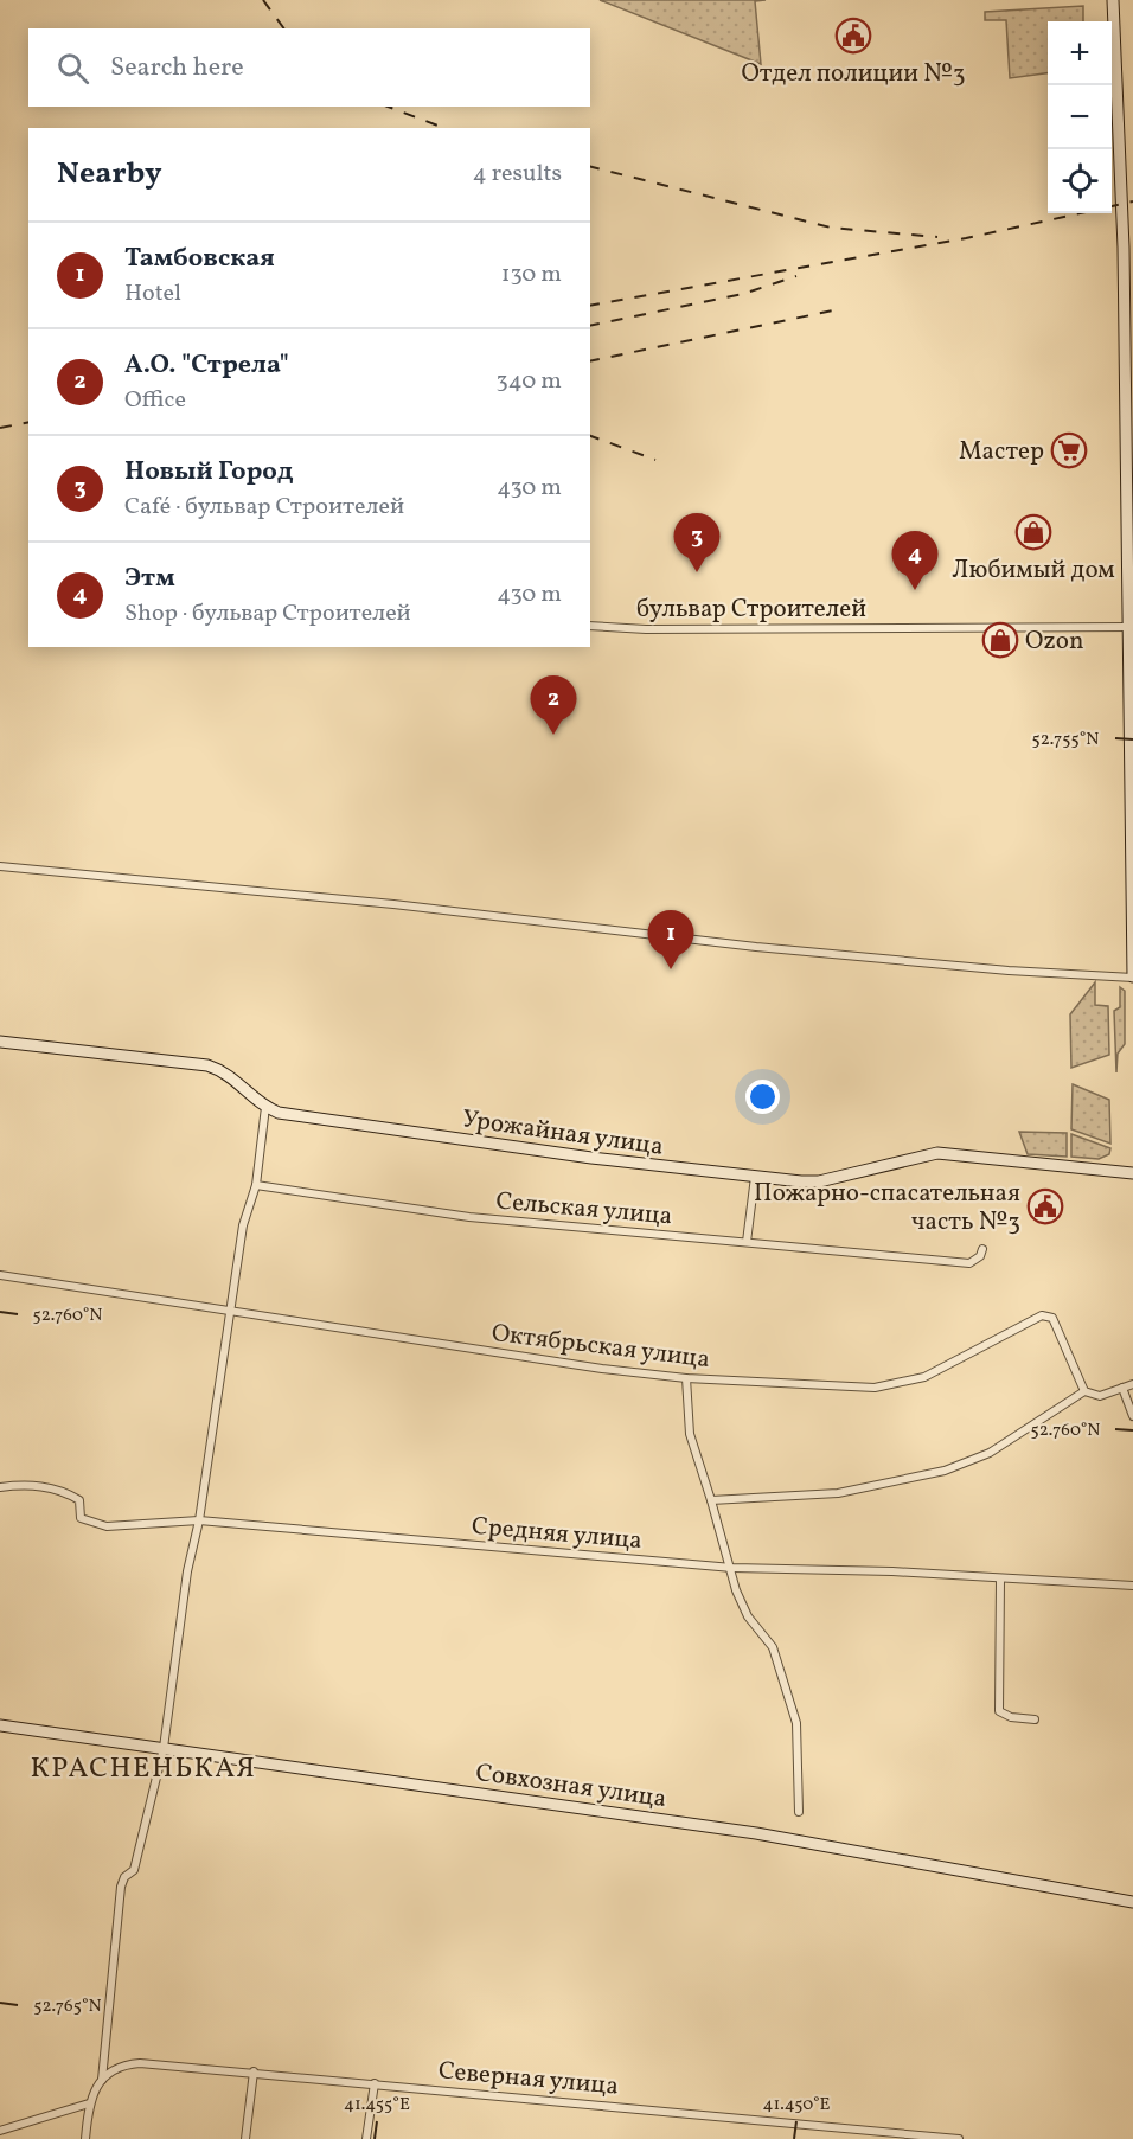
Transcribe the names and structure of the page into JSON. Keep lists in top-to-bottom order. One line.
{"streets":{"street":["бульвар Строителей","Урожайная улица","Сельская улица","Октябрьская улица","Средняя улица","Совхозная улица","Северная улица"]},"districts":["КРАСНЕНЬКАЯ"],"places":{"public building":["Отдел полиции №3","Пожарно-спасательная часть №3"],"supermarket":["Мастер"],"shop":["Любимый дом","Ozon"]},"page":{"map_buttons":["+","−"],"search":"Search here","heading":["Nearby","4 results"],"list":[{"mark":"1","name":"Тамбовская","note":"Hotel","value":"130 m"},{"mark":"2","name":"А.О. \"Стрела\"","note":"Office","value":"340 m"},{"mark":"3","name":"Новый Город","note":"Café · бульвар Строителей","value":"430 m"},{"mark":"4","name":"Этм","note":"Shop · бульвар Строителей","value":"430 m"}],"pins":["3","4","2","1"]},"coordinates":["52.755°N","52.760°N","52.765°N","41.455°E","41.450°E"]}
